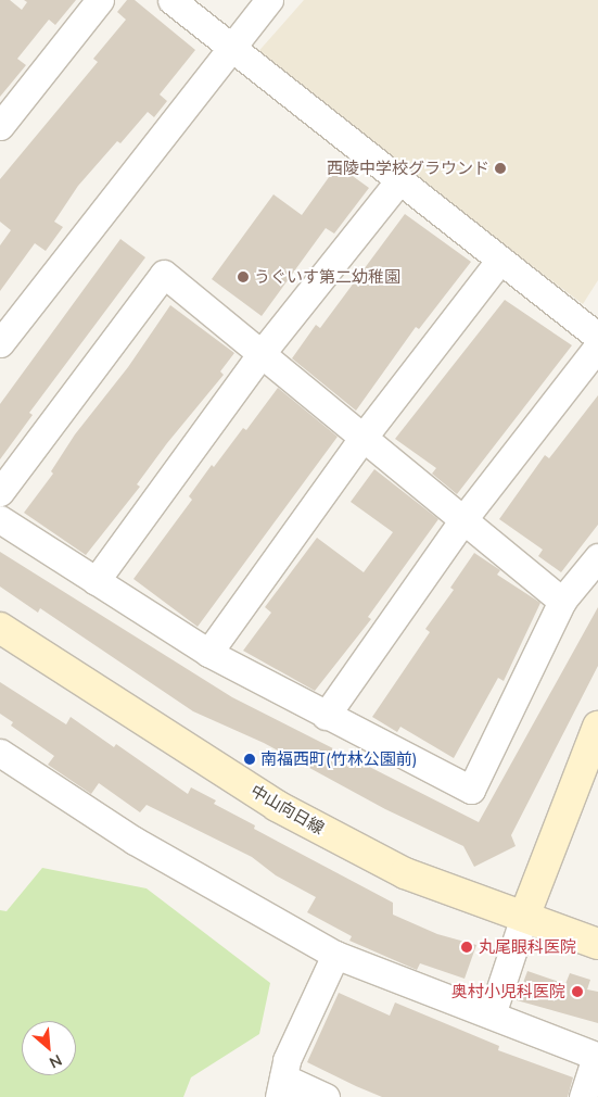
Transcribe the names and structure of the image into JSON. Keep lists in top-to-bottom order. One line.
{"streets":{"main road":["中山向日線"]},"places":["西陵中学校グラウンド","うぐいす第二幼稚園","南福西町(竹林公園前)","丸尾眼科医院","奥村小児科医院"],"north":"bottom right"}
